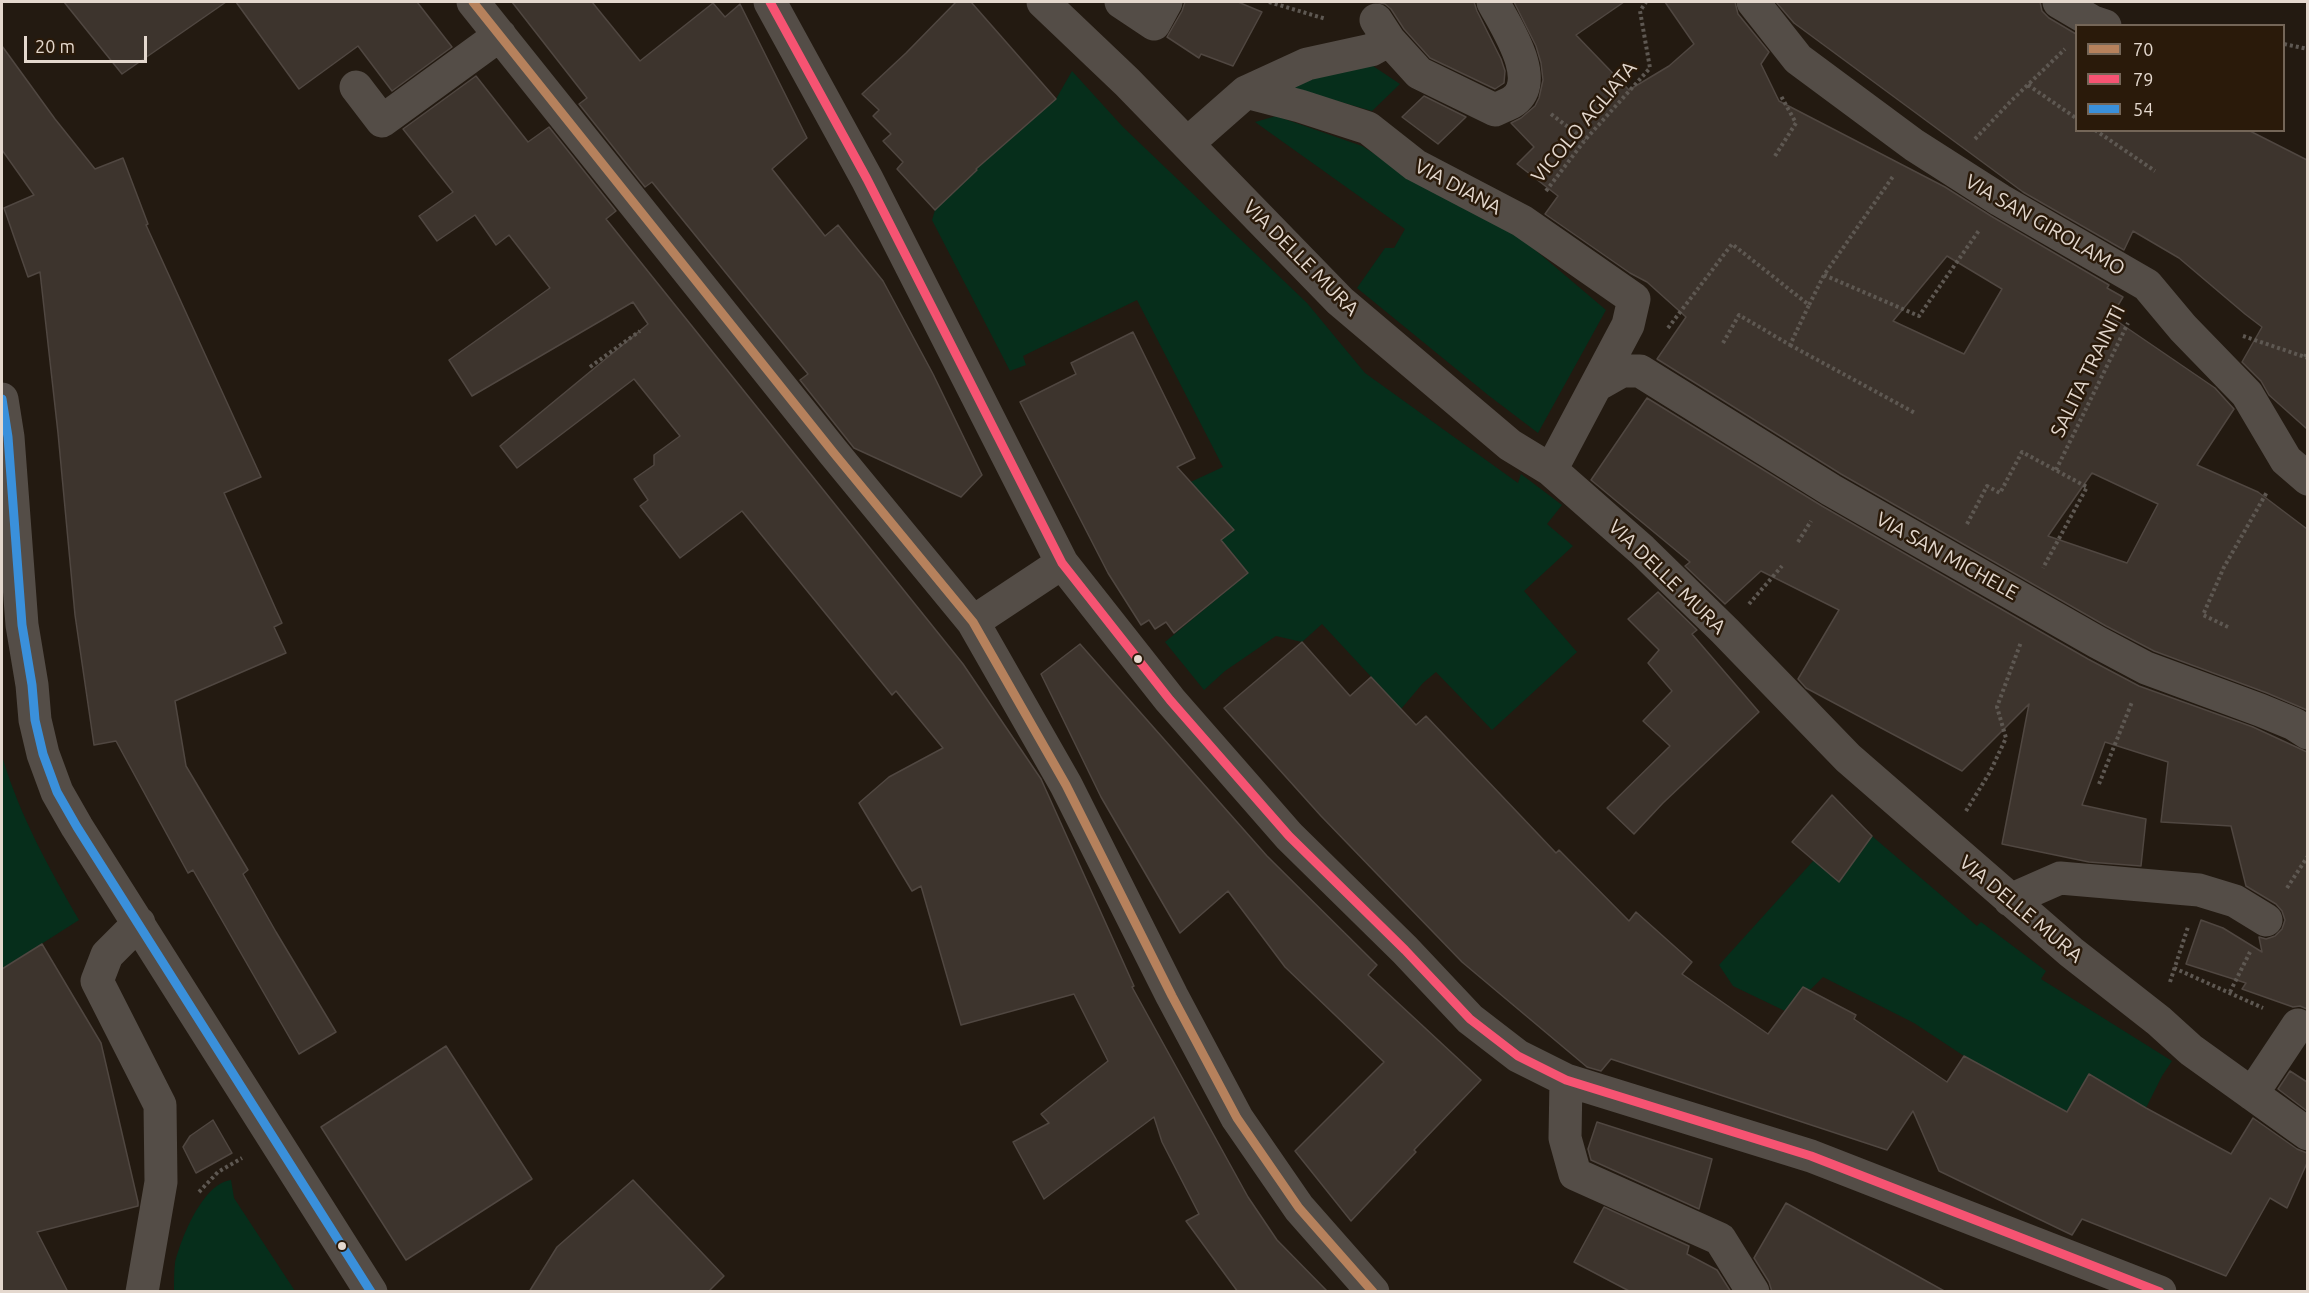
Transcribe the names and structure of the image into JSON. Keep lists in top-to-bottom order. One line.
{"streets":{"street":["VIA DIANA","VIA SAN GIROLAMO","VIA DELLE MURA","VIA SAN MICHELE"],"path":["VICOLO AGLIATA","SALITA TRAINITI"]},"crossings":[["VICOLO AGLIATA","VIA DIANA"],["VIA SAN GIROLAMO","SALITA TRAINITI"]],"lines":["transit line 70","transit line 79","transit line 54"],"legend":["70","79","54"],"scale_bar":"20 m"}
